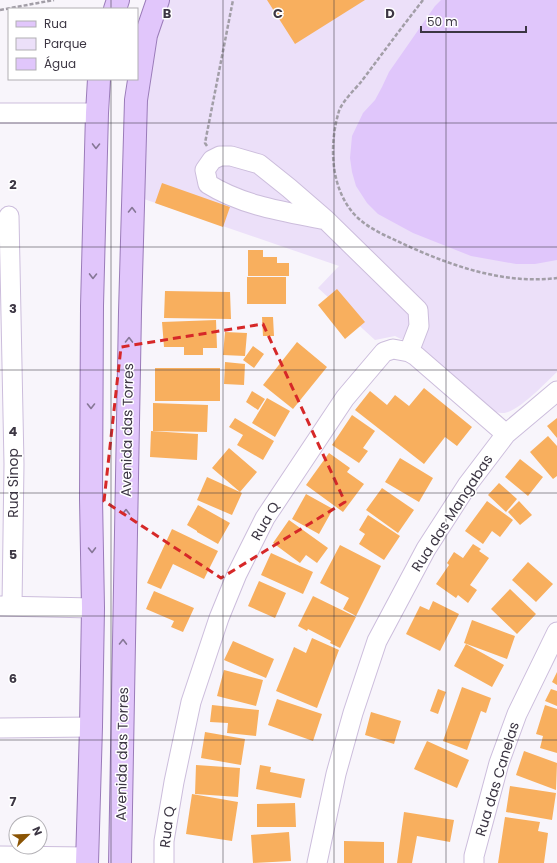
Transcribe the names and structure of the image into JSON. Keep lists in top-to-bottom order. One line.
{"streets":{"main road":["Avenida das Torres"],"street":["Rua Sinop","Rua das Mangabas","Rua Q","Rua das Canelas"]},"legend":["Rua","Parque","Água"],"scale_bar":"50 m","north":"top right","grid":{"columns":["B","C","D"],"rows":["2","3","4","5","6","7"]}}
